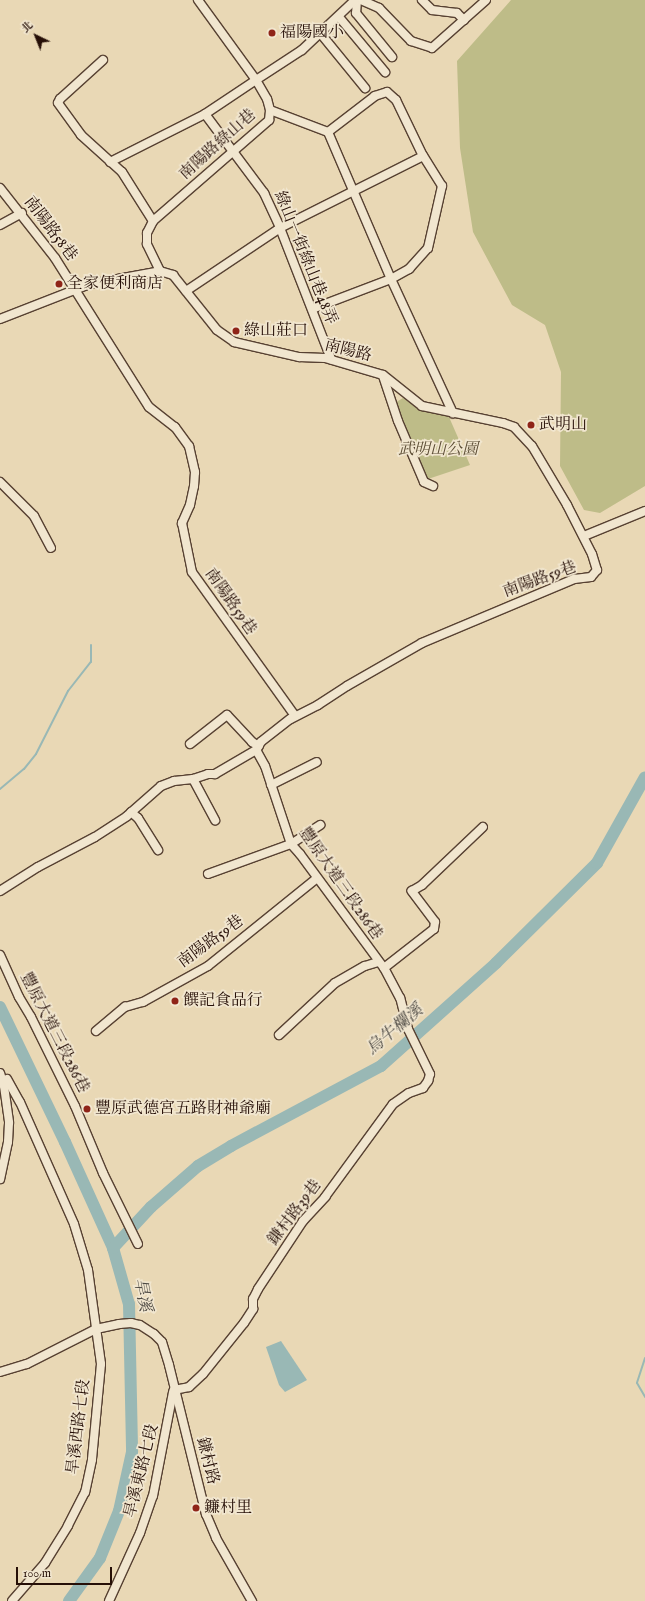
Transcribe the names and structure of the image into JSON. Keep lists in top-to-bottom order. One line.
{"streets":{"street":["南陽路綠山巷","南陽路58巷","綠山一街綠山巷48弄","南陽路","南陽路59巷","豐原大道三段286巷","鎌村路39巷","旱溪西路七段","鎌村路","旱溪東路七段"]},"crossings":[["南陽路綠山巷","綠山一街綠山巷48弄"],["南陽路58巷","南陽路59巷"],["綠山一街綠山巷48弄","南陽路"],["南陽路","南陽路59巷"],["南陽路59巷","豐原大道三段286巷"],["豐原大道三段286巷","鎌村路39巷"],["鎌村路39巷","鎌村路"],["鎌村路39巷","旱溪東路七段"],["旱溪西路七段","鎌村路"],["鎌村路","旱溪東路七段"]],"water":["烏牛欄溪","旱溪"],"parks":["武明山公園"],"places":["福陽國小","全家便利商店","綠山莊口","武明山","饌記食品行","豐原武德宮五路財神爺廟","鐮村里"],"scale_bar":"100 m","north":"top left"}
